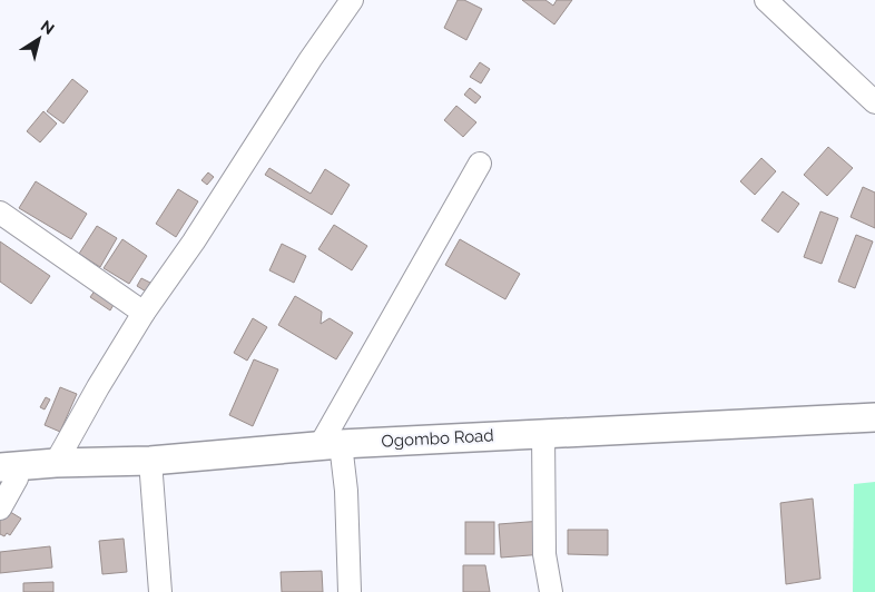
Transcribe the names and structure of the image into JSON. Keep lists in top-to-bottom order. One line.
{"streets":{"main road":["Ogombo Road"]},"north":"top right"}
